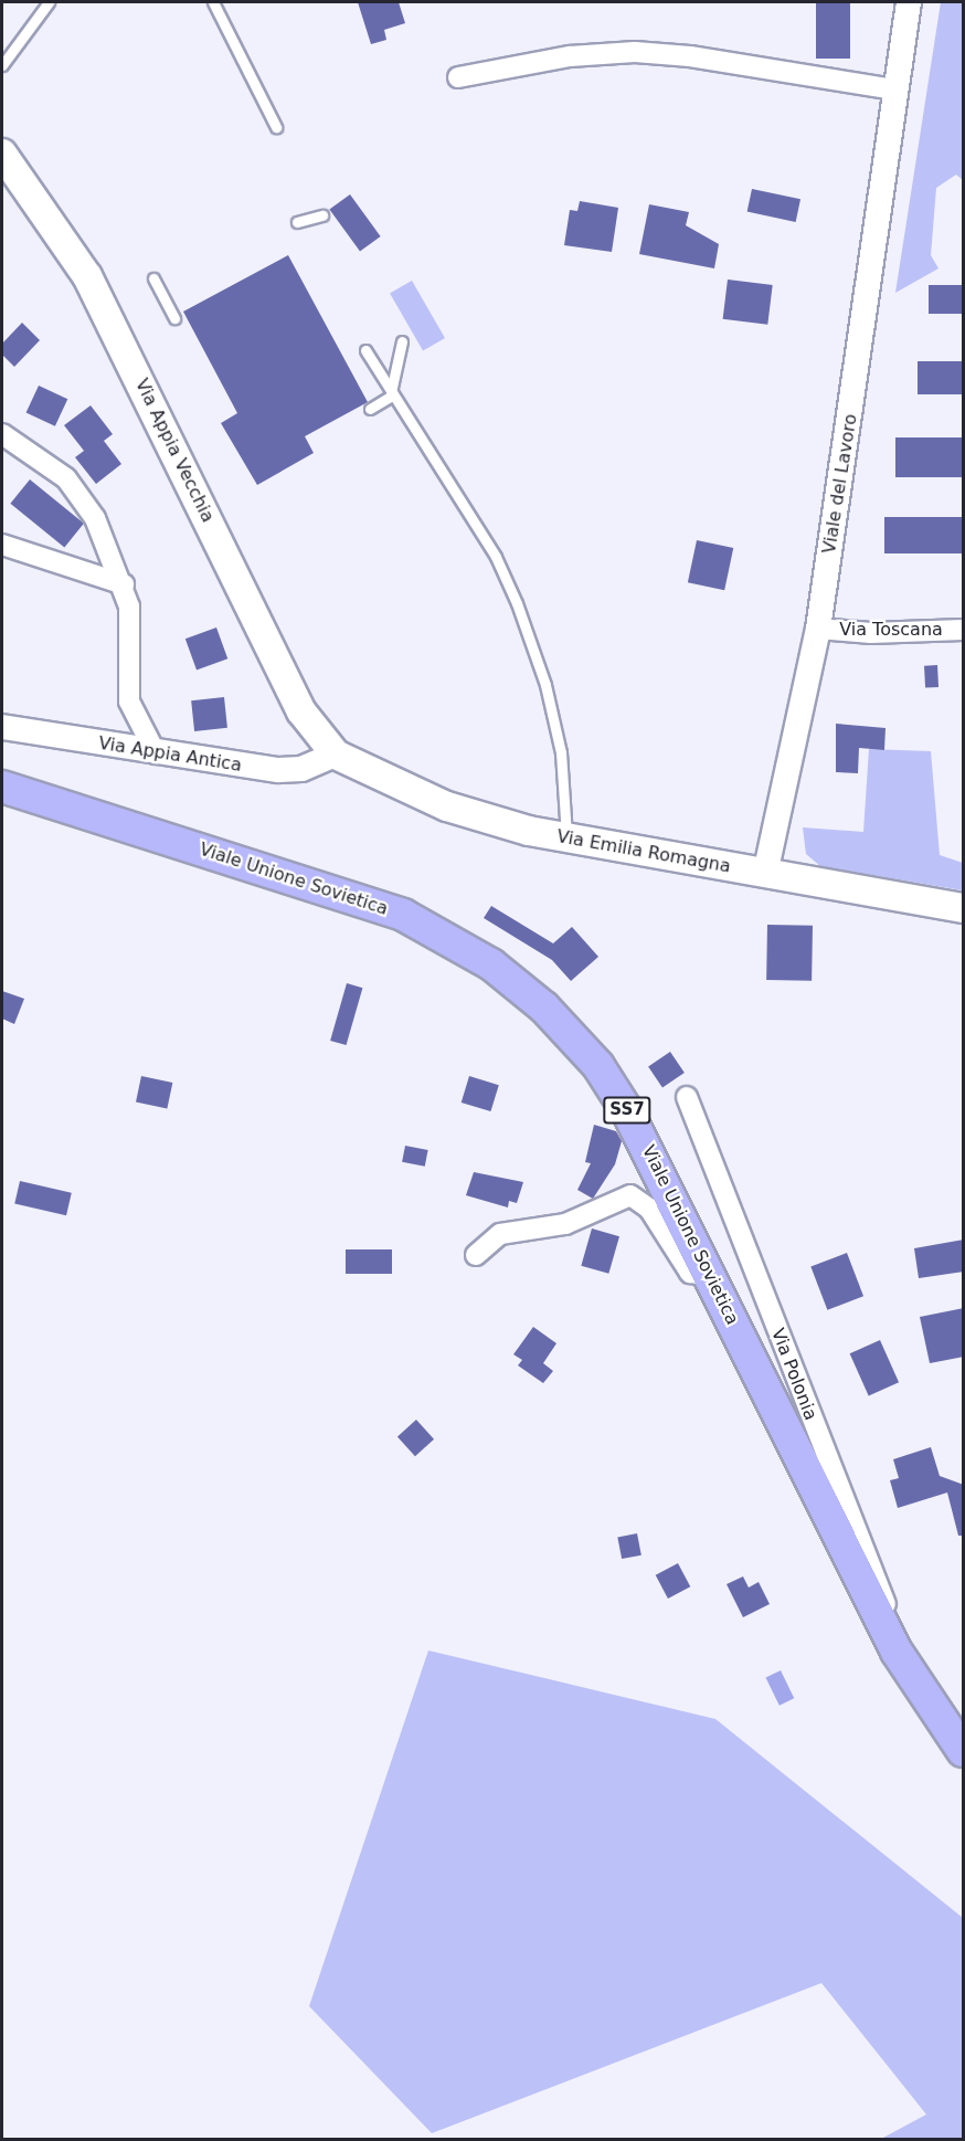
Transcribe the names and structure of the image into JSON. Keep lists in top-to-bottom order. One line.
{"streets":{"main road":["Via Appia Vecchia","Via Emilia Romagna","Viale Unione Sovietica","SS7"],"street":["Viale del Lavoro","Via Toscana","Via Appia Antica","Via Polonia"]},"crossings":[["Via Appia Vecchia","Via Appia Antica"],["Via Appia Vecchia","Via Emilia Romagna"],["Viale del Lavoro","Via Toscana"],["Viale del Lavoro","Via Emilia Romagna"],["Via Appia Antica","Via Emilia Romagna"],["Viale Unione Sovietica","Via Polonia"]]}
